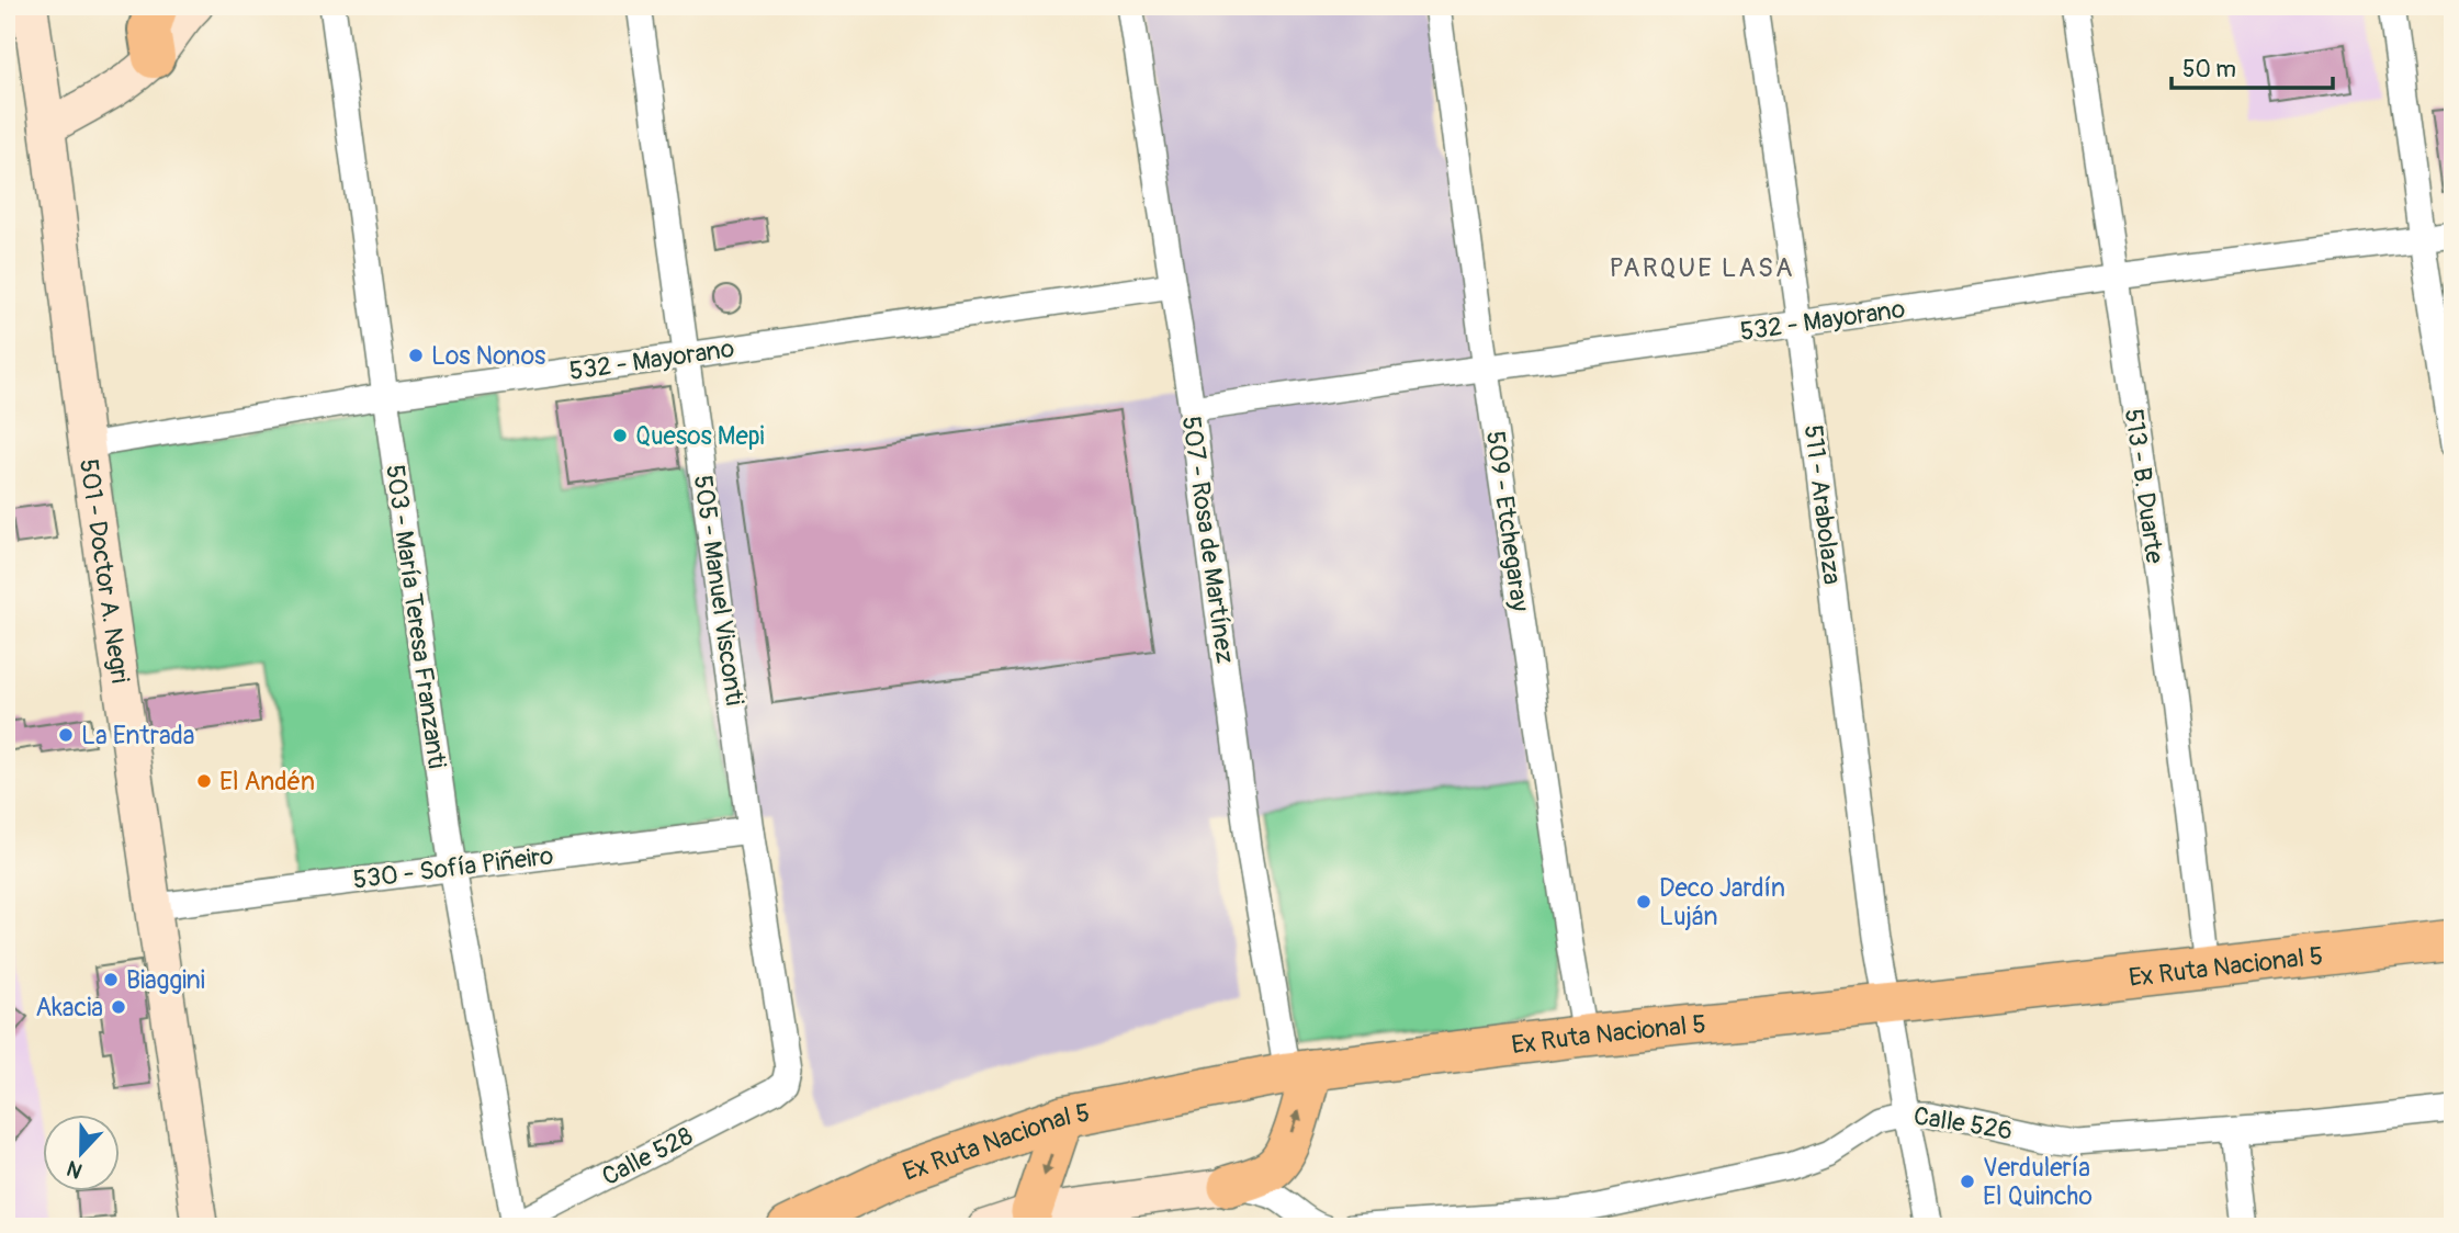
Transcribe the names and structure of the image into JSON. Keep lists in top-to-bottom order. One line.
{"streets":{"main road":["Ex Ruta Nacional 5"],"street":["532 - Mayorano","513 - B. Duarte","511 - Arabolaza","509 - Etchegaray","507 - Rosa de Martínez","501 - Doctor A. Negri","505 - Manuel Visconti","503 - María Teresa Franzanti","530 - Sofía Piñeiro","Calle 526","Calle 528"]},"crossings":[["532 - Mayorano","513 - B. Duarte"],["532 - Mayorano","511 - Arabolaza"],["532 - Mayorano","509 - Etchegaray"],["532 - Mayorano","507 - Rosa de Martínez"],["532 - Mayorano","501 - Doctor A. Negri"],["532 - Mayorano","505 - Manuel Visconti"],["532 - Mayorano","503 - María Teresa Franzanti"],["513 - B. Duarte","Ex Ruta Nacional 5"],["511 - Arabolaza","Ex Ruta Nacional 5"],["511 - Arabolaza","Calle 526"],["509 - Etchegaray","Ex Ruta Nacional 5"],["507 - Rosa de Martínez","Ex Ruta Nacional 5"],["501 - Doctor A. Negri","530 - Sofía Piñeiro"],["505 - Manuel Visconti","530 - Sofía Piñeiro"],["505 - Manuel Visconti","Calle 528"],["503 - María Teresa Franzanti","530 - Sofía Piñeiro"],["503 - María Teresa Franzanti","Calle 528"]],"districts":["PARQUE LASA"],"places":["Los Nonos","Quesos Mepi","La Entrada","El Andén","Deco Jardín Luján","Biaggini","Akacia","Verdulería El Quincho"],"scale_bar":"50 m","north":"bottom"}
